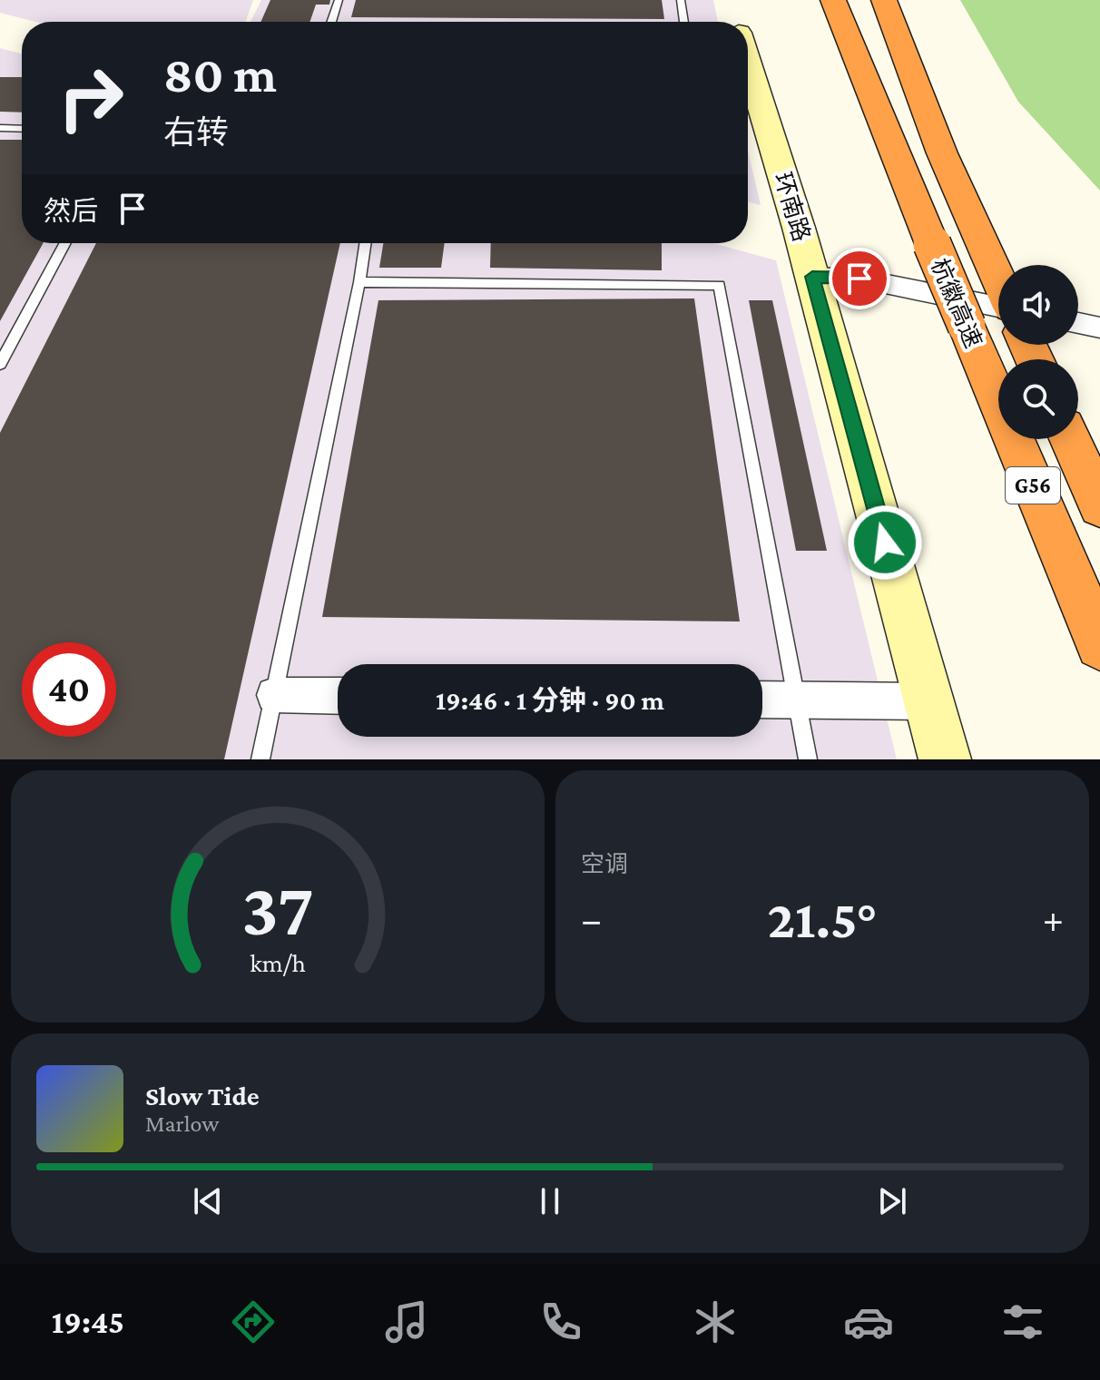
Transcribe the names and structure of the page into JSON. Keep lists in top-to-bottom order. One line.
{"streets":{"highway":["杭徽高速","G56"],"street":["环南路"]},"page":{"turn":["80 m","右转"],"then":"然后","limit":"40","trip":"19:46 · 1 分钟 · 90 m","tile":"空调","heat":["−","21.5°","+"],"song":["Slow Tide","Marlow"],"tabs":"19:45","gauge":["37","km/h"]}}
